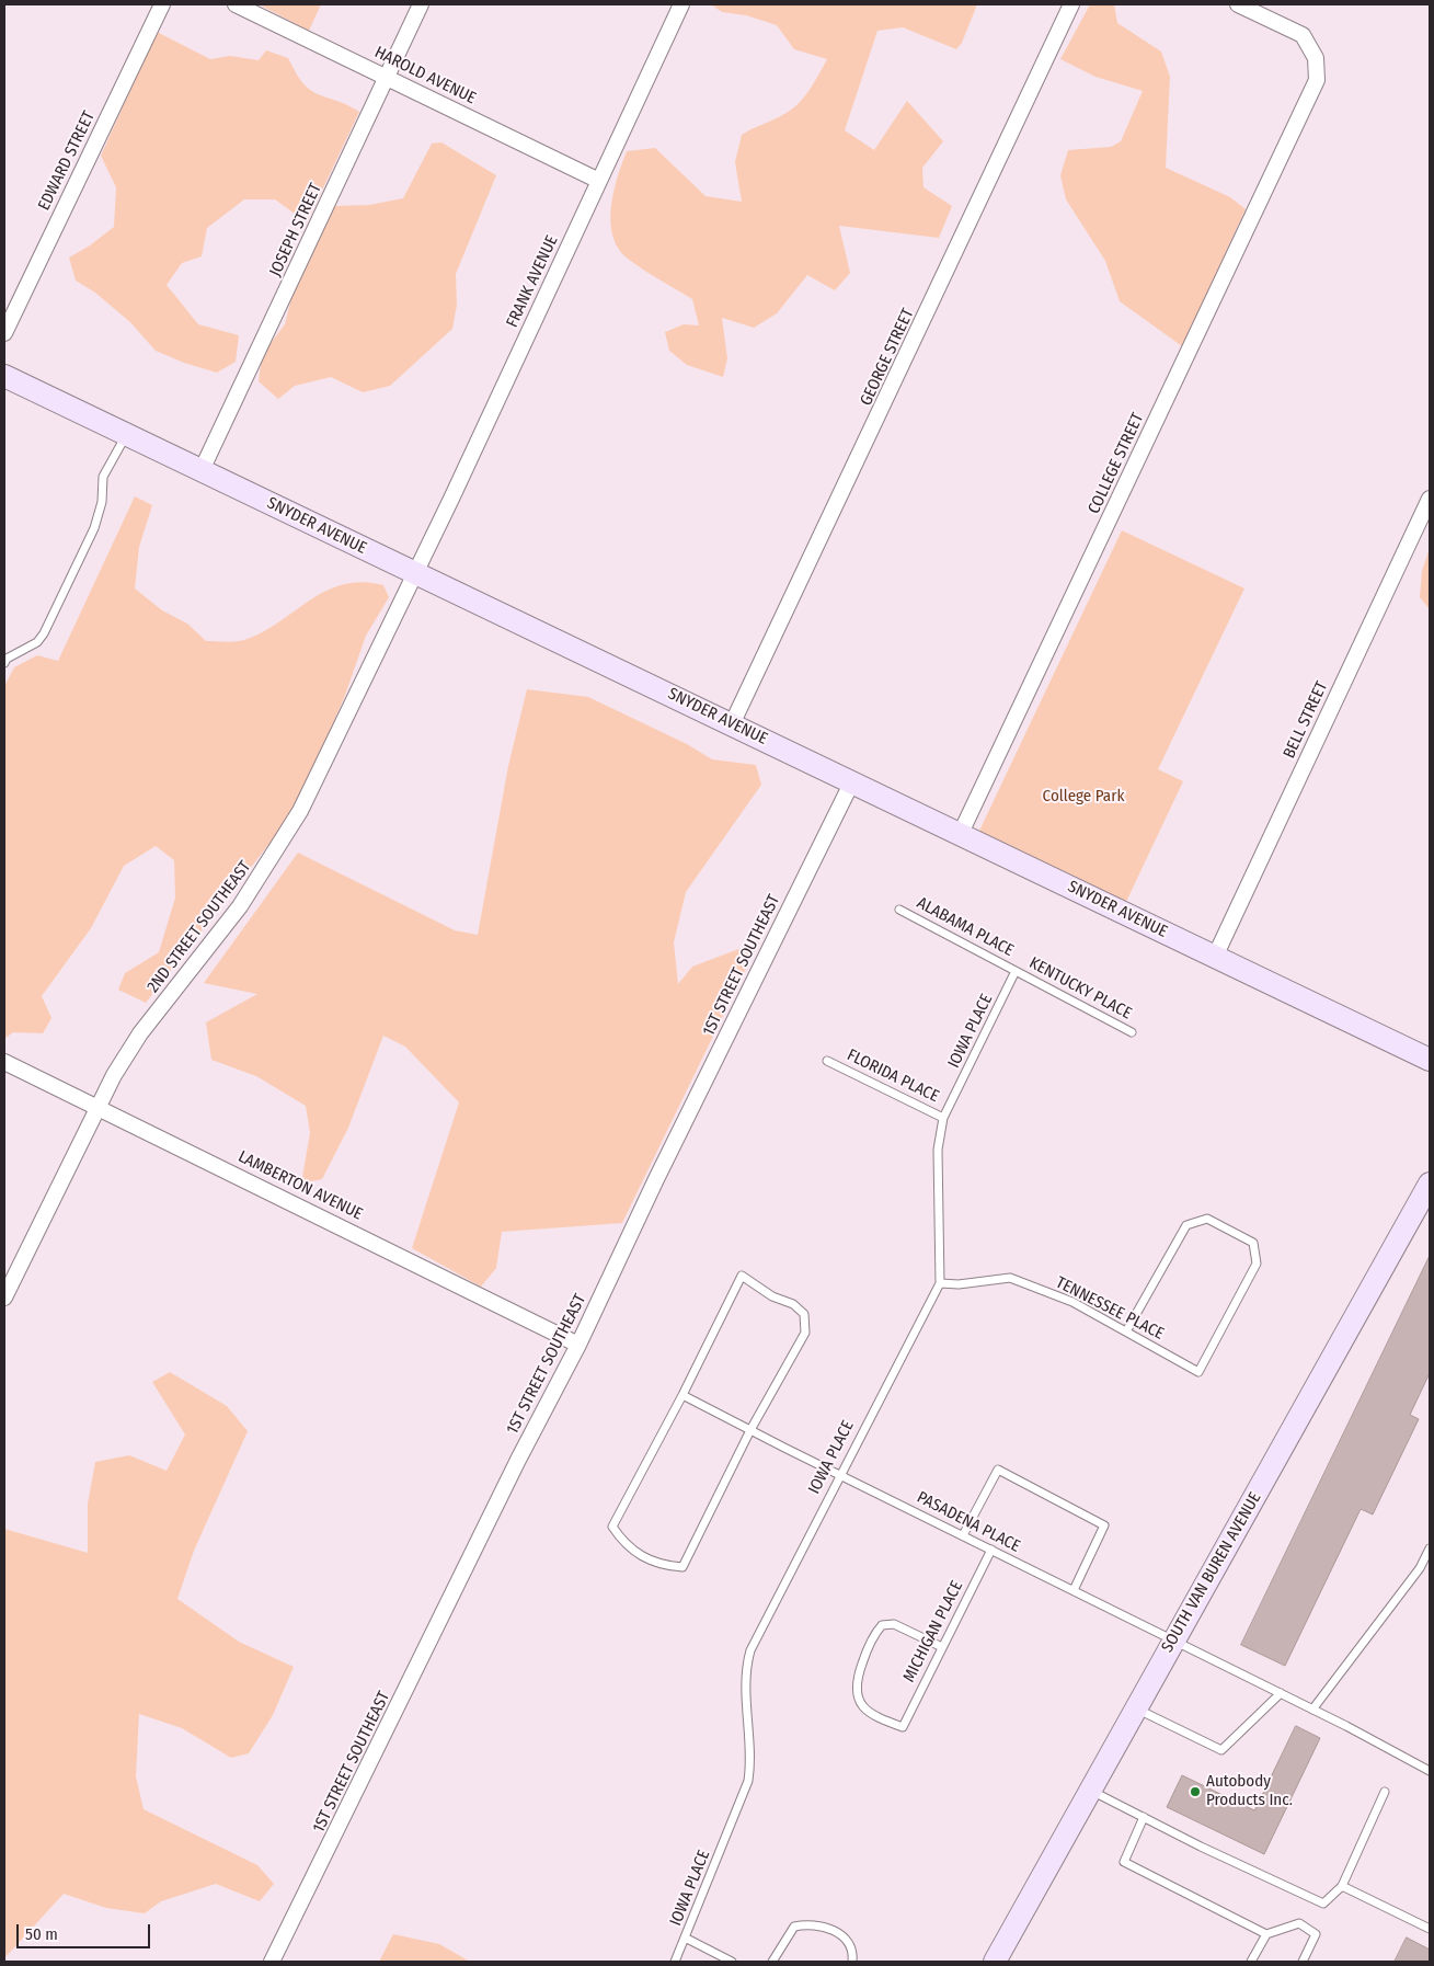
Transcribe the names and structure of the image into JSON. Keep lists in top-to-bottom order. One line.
{"streets":{"main road":["SNYDER AVENUE","SOUTH VAN BUREN AVENUE"],"street":["HAROLD AVENUE","EDWARD STREET","JOSEPH STREET","FRANK AVENUE","GEORGE STREET","COLLEGE STREET","BELL STREET","2ND STREET SOUTHEAST","1ST STREET SOUTHEAST","LAMBERTON AVENUE"],"lane":["ALABAMA PLACE","KENTUCKY PLACE","IOWA PLACE","FLORIDA PLACE","TENNESSEE PLACE","PASADENA PLACE","MICHIGAN PLACE"]},"crossings":[["HAROLD AVENUE","JOSEPH STREET"],["HAROLD AVENUE","FRANK AVENUE"],["JOSEPH STREET","SNYDER AVENUE"],["FRANK AVENUE","SNYDER AVENUE"],["FRANK AVENUE","2ND STREET SOUTHEAST"],["GEORGE STREET","SNYDER AVENUE"],["COLLEGE STREET","SNYDER AVENUE"],["SNYDER AVENUE","BELL STREET"],["SNYDER AVENUE","2ND STREET SOUTHEAST"],["SNYDER AVENUE","1ST STREET SOUTHEAST"],["2ND STREET SOUTHEAST","LAMBERTON AVENUE"],["ALABAMA PLACE","KENTUCKY PLACE"],["ALABAMA PLACE","IOWA PLACE"],["1ST STREET SOUTHEAST","LAMBERTON AVENUE"],["KENTUCKY PLACE","IOWA PLACE"],["IOWA PLACE","FLORIDA PLACE"],["IOWA PLACE","TENNESSEE PLACE"],["IOWA PLACE","PASADENA PLACE"],["PASADENA PLACE","SOUTH VAN BUREN AVENUE"],["PASADENA PLACE","MICHIGAN PLACE"]],"parks":["College Park"],"places":["Autobody Products Inc."],"scale_bar":"50 m"}
